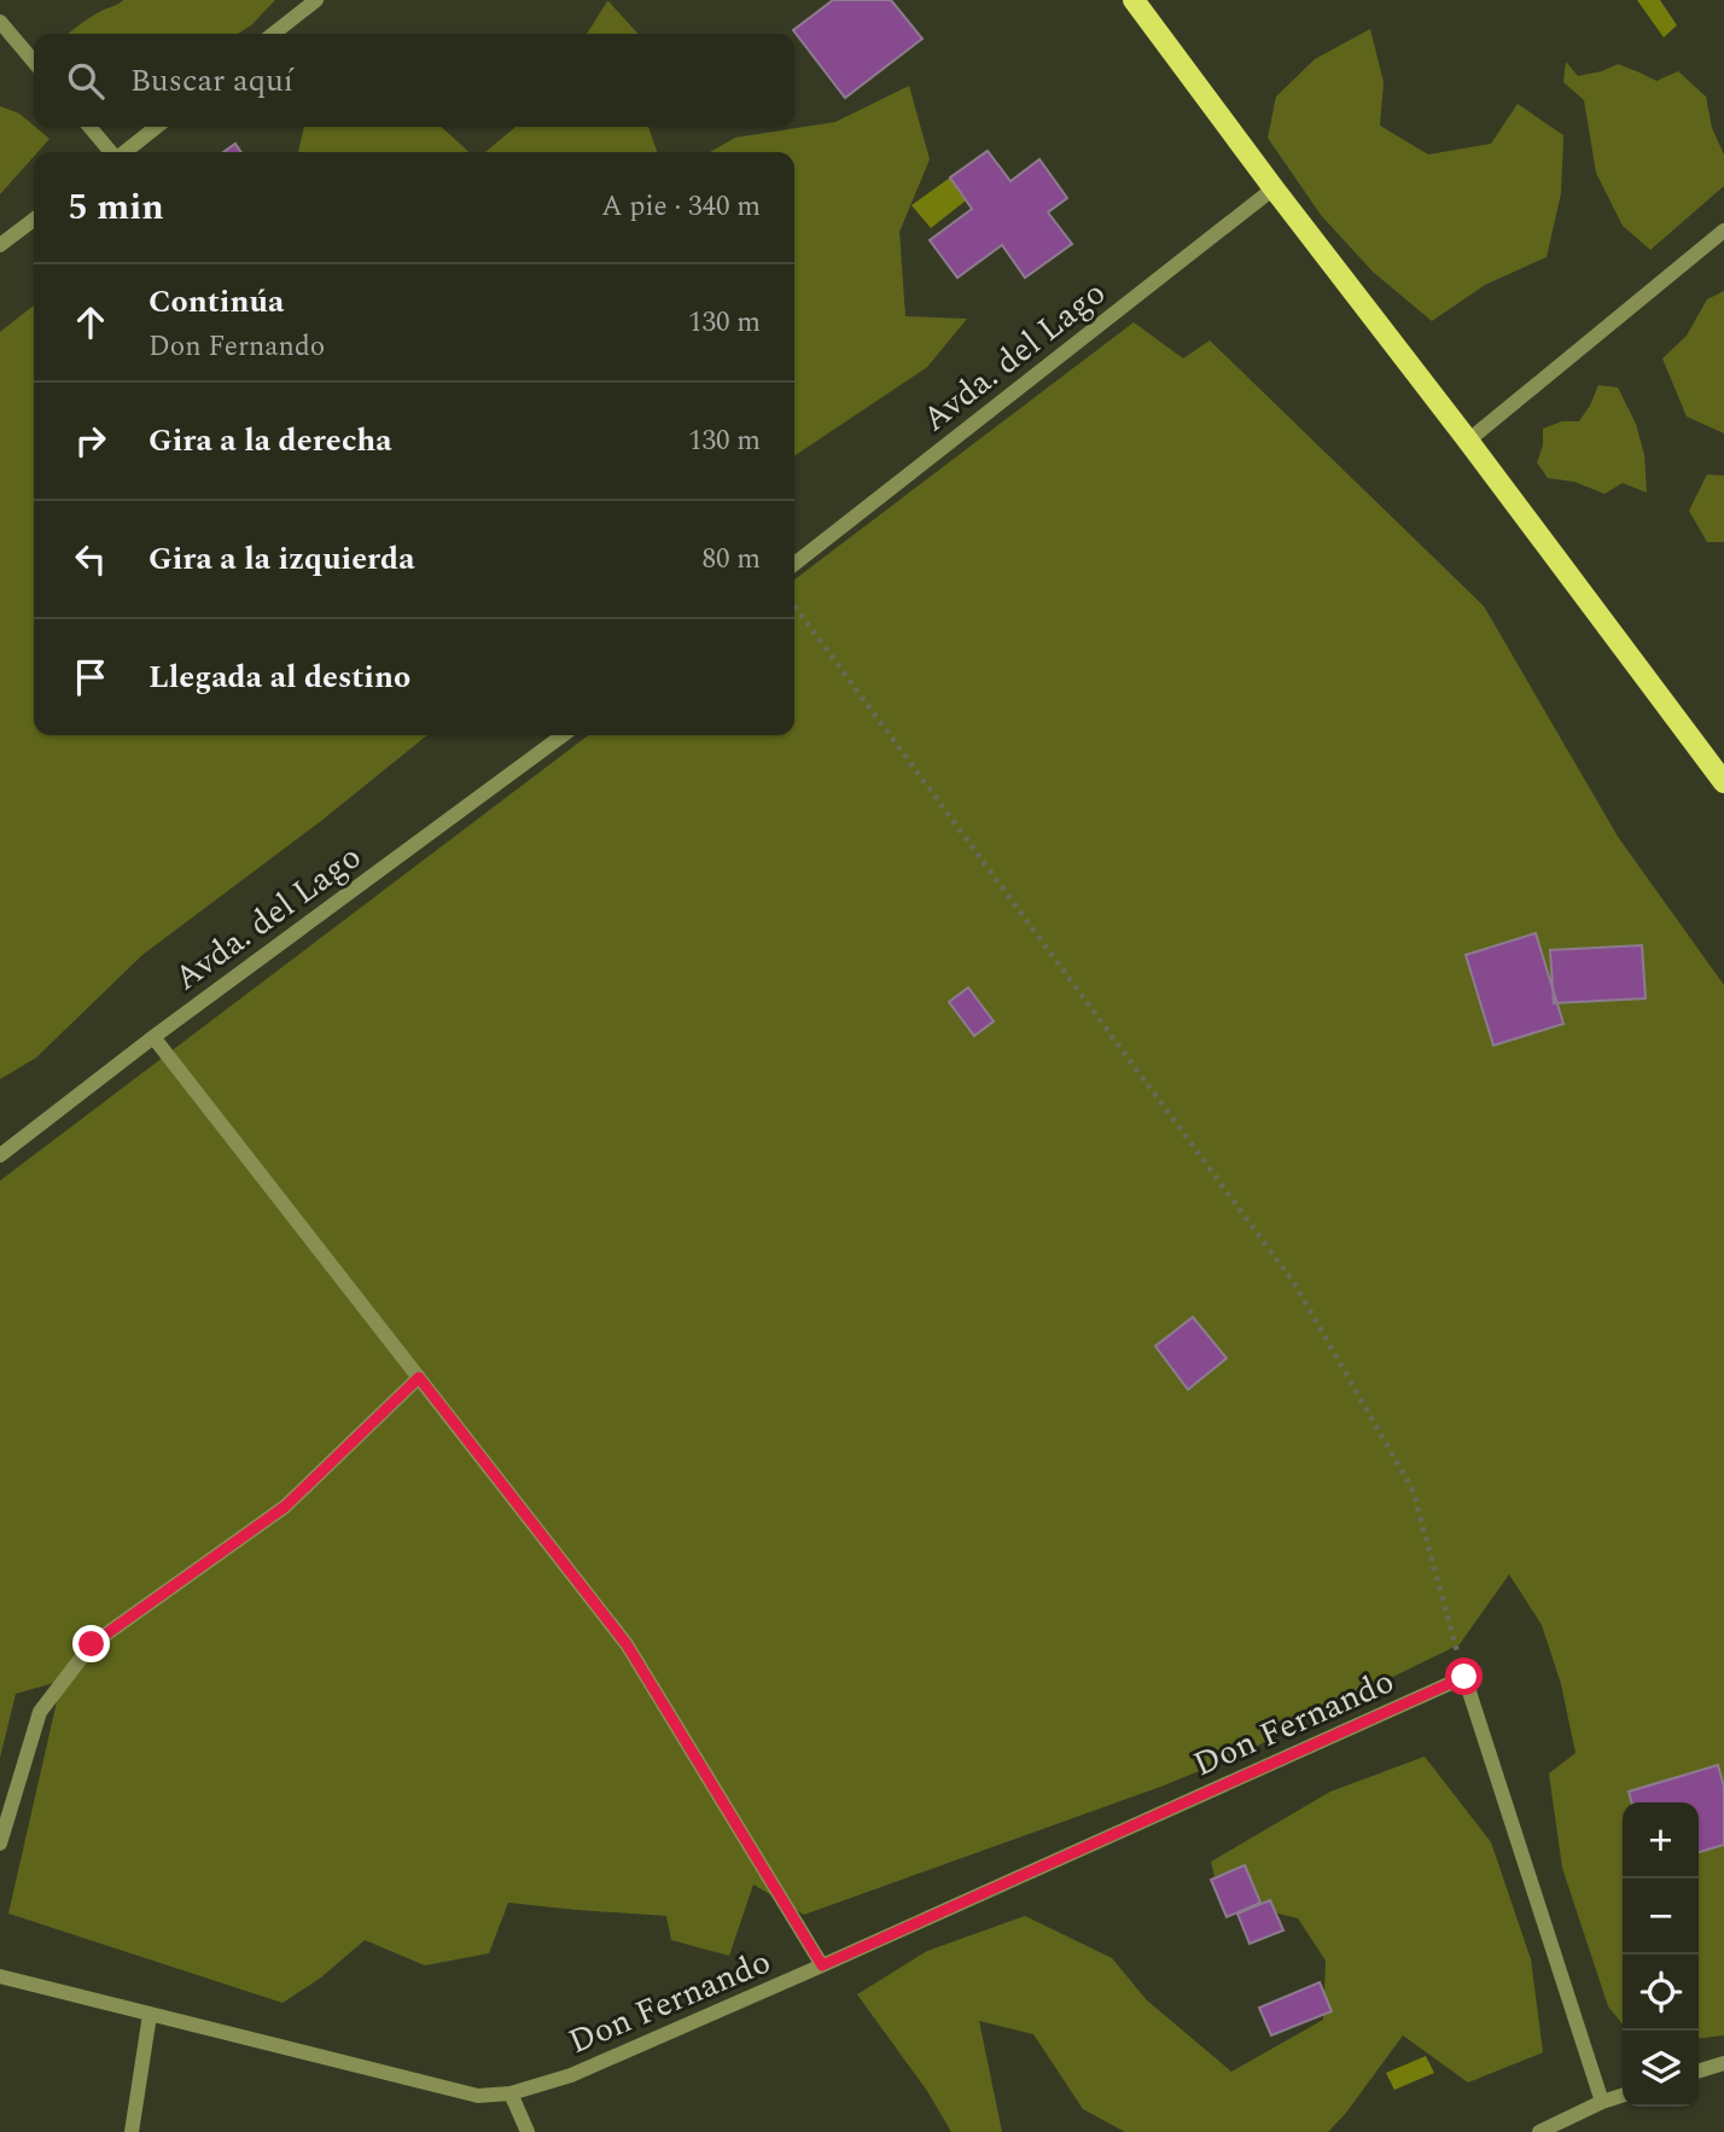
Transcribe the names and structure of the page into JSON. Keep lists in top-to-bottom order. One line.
{"streets":{"street":["Avda. del Lago","Don Fernando"]},"page":{"search":"Buscar aquí","heading":["5 min","A pie · 340 m"],"list":[["Continúa","Don Fernando","130 m"],["Gira a la derecha","130 m"],["Gira a la izquierda","80 m"],"Llegada al destino"],"map_buttons":["+","−"]}}
